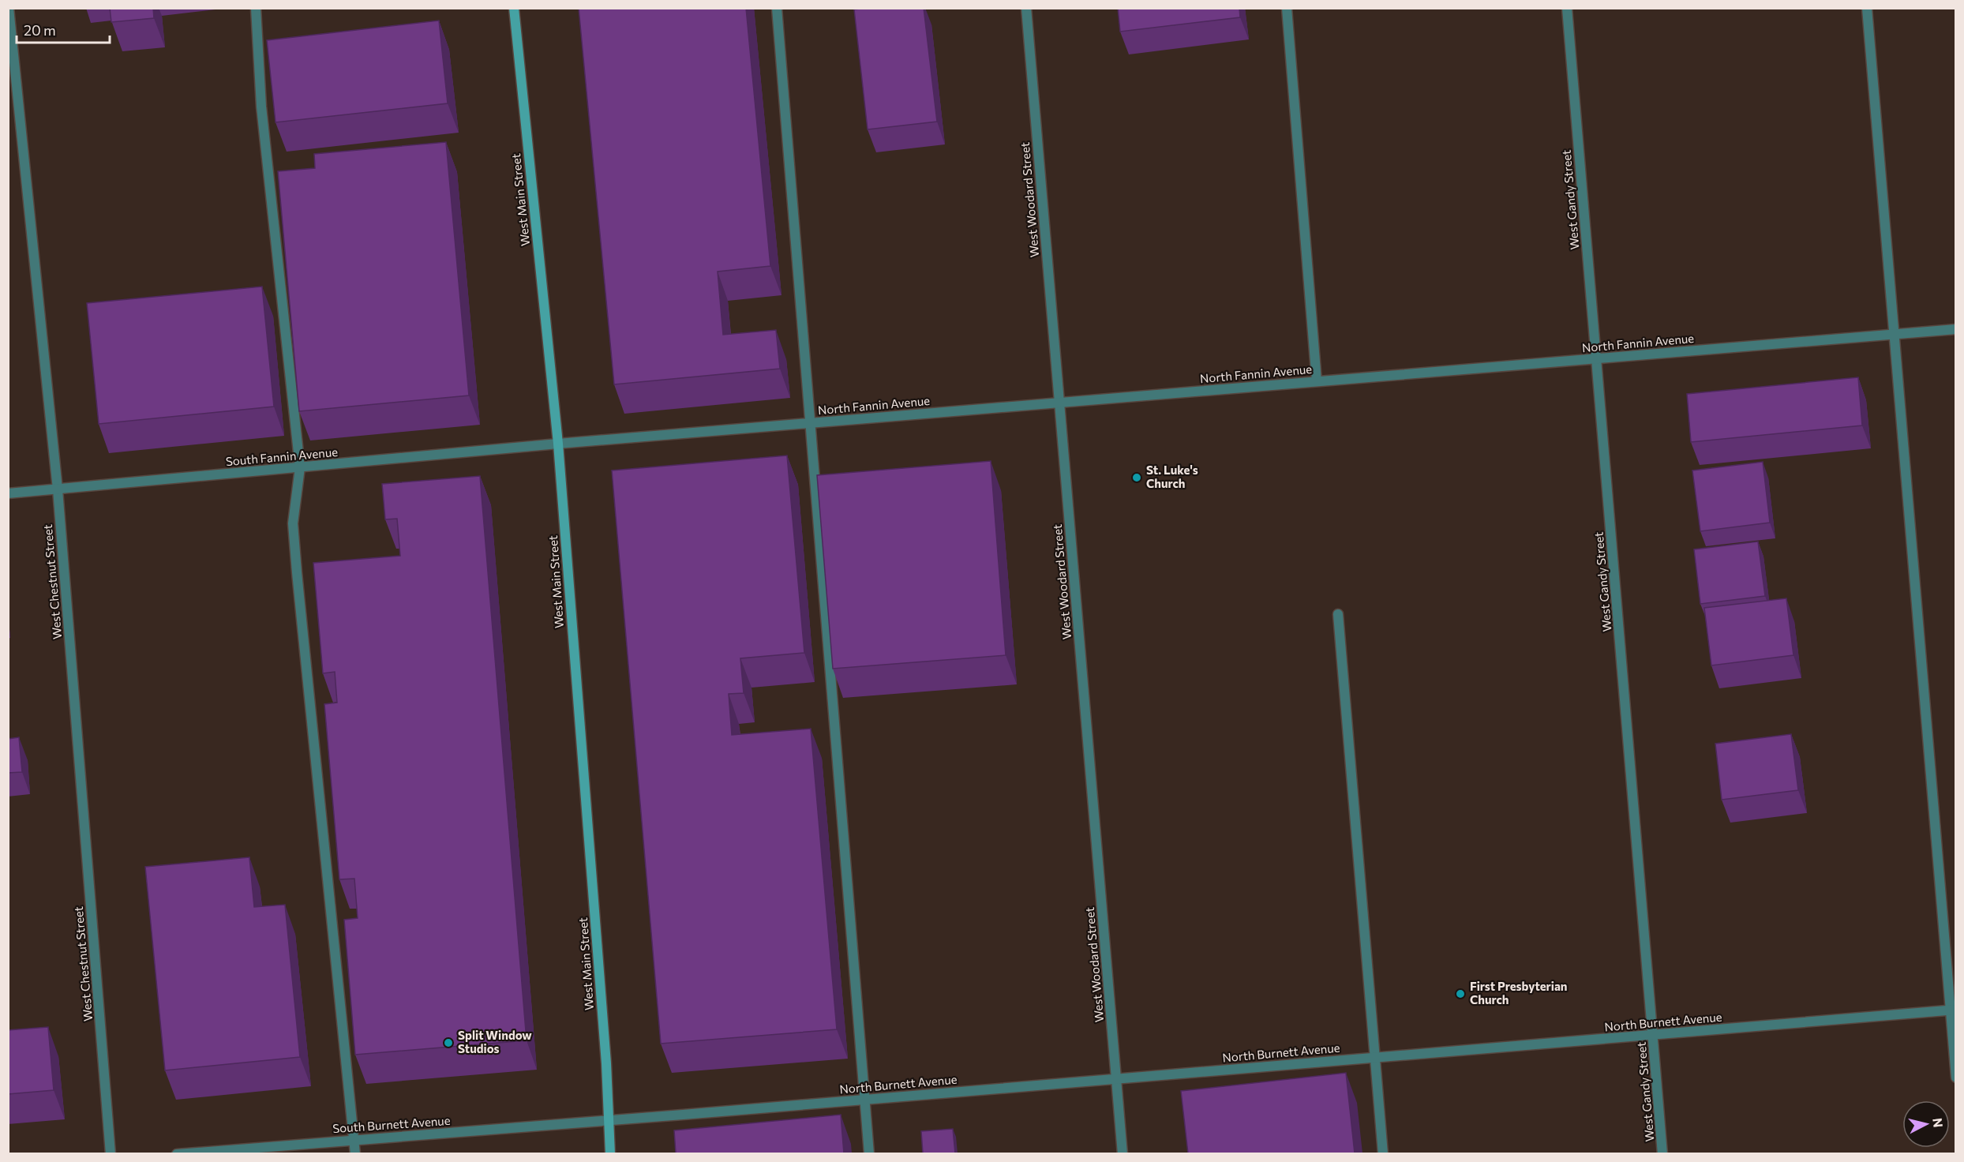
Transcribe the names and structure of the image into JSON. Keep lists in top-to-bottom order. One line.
{"streets":{"main road":["West Main Street"],"street":["West Woodard Street","West Gandy Street","North Fannin Avenue","South Fannin Avenue","West Chestnut Street","North Burnett Avenue","South Burnett Avenue"]},"crossings":[["West Main Street","North Fannin Avenue"],["West Main Street","South Fannin Avenue"],["West Main Street","North Burnett Avenue"],["West Main Street","South Burnett Avenue"],["West Woodard Street","North Fannin Avenue"],["West Woodard Street","North Burnett Avenue"],["West Gandy Street","North Fannin Avenue"],["West Gandy Street","North Burnett Avenue"],["North Fannin Avenue","South Fannin Avenue"],["South Fannin Avenue","West Chestnut Street"],["North Burnett Avenue","South Burnett Avenue"]],"places":["St. Luke's Church","First Presbyterian Church","Split Window Studios"],"scale_bar":"20 m","north":"right"}
